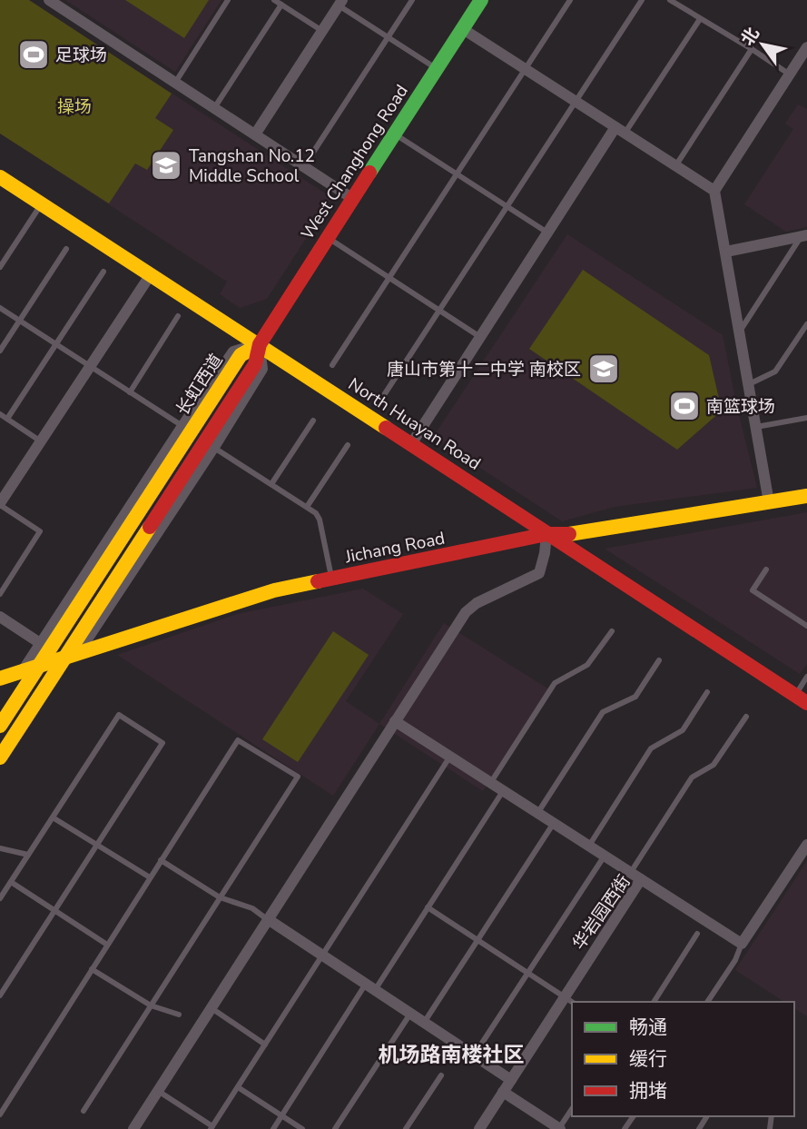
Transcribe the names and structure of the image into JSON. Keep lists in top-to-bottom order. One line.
{"streets":{"street":["West Changhong Road","长虹西道","North Huayan Road","Jichang Road","华岩园西街"]},"crossings":[["West Changhong Road","长虹西道"],["West Changhong Road","North Huayan Road"],["长虹西道","North Huayan Road"],["长虹西道","Jichang Road"],["North Huayan Road","Jichang Road"]],"districts":["机场路南楼社区"],"parks":["操场"],"places":{"sports":["足球场","南篮球场"],"school or university":["Tangshan No.12 Middle School","唐山市第十二中学 南校区"]},"legend":["畅通","缓行","拥堵"],"north":"top left"}
